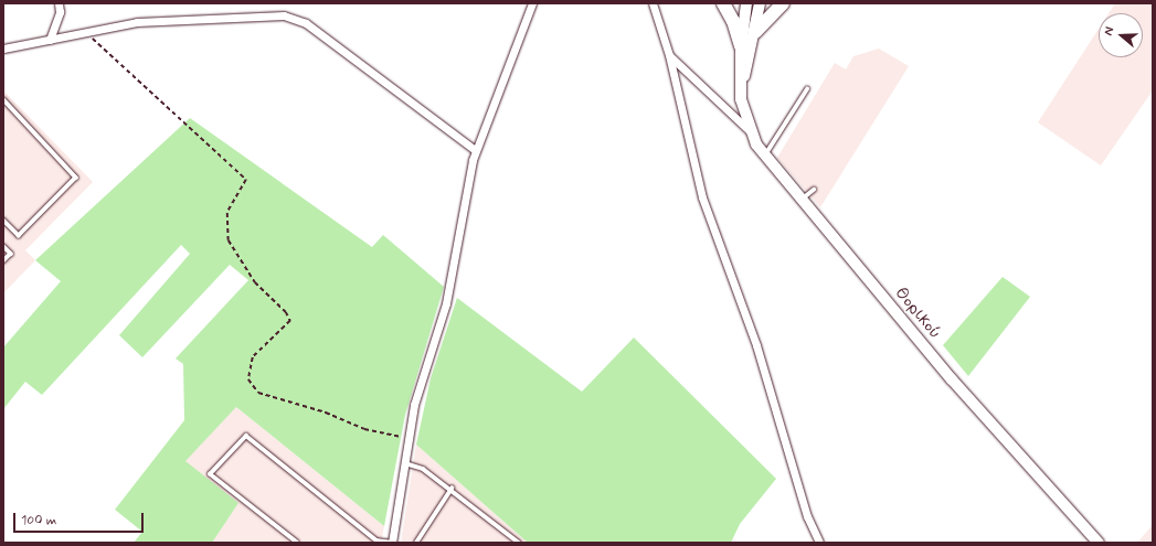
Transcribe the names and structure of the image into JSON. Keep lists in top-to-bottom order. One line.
{"streets":{"main road":["Θορικού"]},"scale_bar":"100 m","north":"left"}
